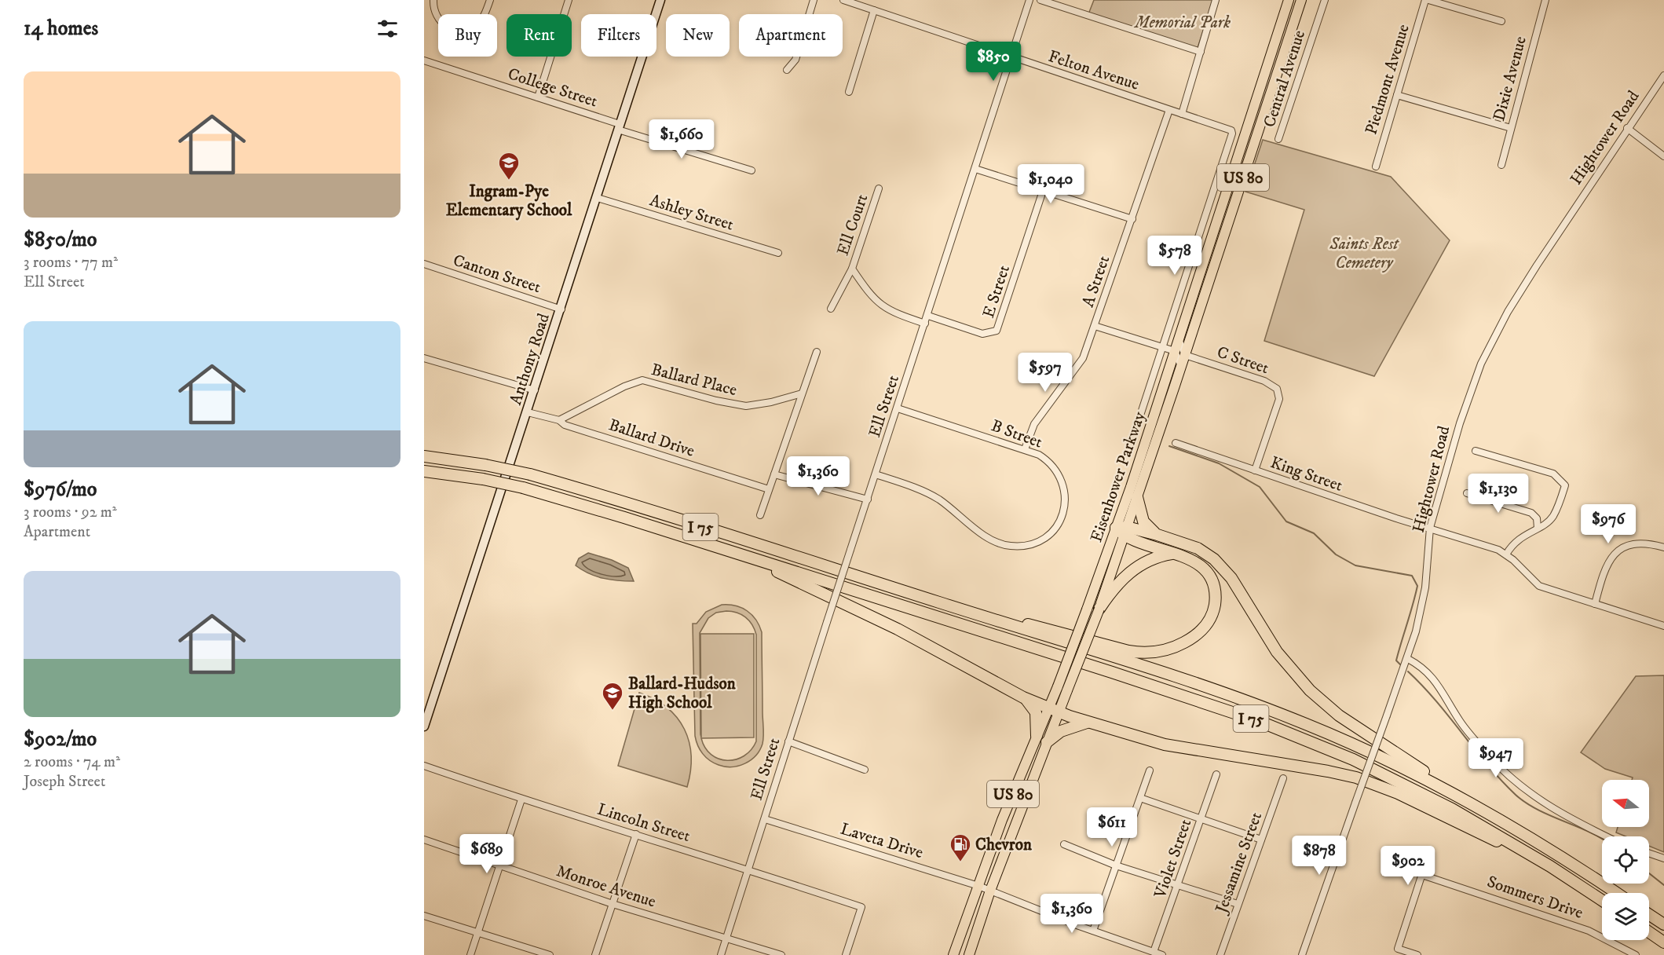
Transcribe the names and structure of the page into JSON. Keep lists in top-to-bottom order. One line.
{"streets":{"highway":["I 75"],"main road":["US 80","Eisenhower Parkway"],"street":["Felton Avenue","Central Avenue","Dixie Avenue","Piedmont Avenue","College Street","Hightower Road","Ashley Street","Ell Court","Canton Street","A Street","E Street","Anthony Road","C Street","Ballard Place","Ell Street","B Street","Ballard Drive","King Street","Lincoln Street","Laveta Drive","Violet Street","Jessamine Street","Monroe Avenue","Sommers Drive"]},"crossings":[["Felton Avenue","A Street"],["Felton Avenue","Ell Street"],["College Street","Anthony Road"],["Hightower Road","King Street"],["Ashley Street","Anthony Road"],["Ell Court","Ell Street"],["Canton Street","Anthony Road"],["A Street","B Street"],["E Street","Ell Street"],["Anthony Road","Ballard Drive"],["C Street","King Street"],["C Street","Eisenhower Parkway"],["Ballard Place","Ballard Drive"],["Ell Street","B Street"],["Ell Street","Lincoln Street"],["Ell Street","Laveta Drive"],["Ell Street","Monroe Avenue"],["Eisenhower Parkway","Laveta Drive"],["Laveta Drive","Violet Street"]],"parks":["Memorial Park","Saints Rest Cemetery"],"places":{"school or university":["Ingram-Pye Elementary School","Ballard-Hudson High School"],"fuel station":["Chevron"]},"north":"left","page":{"heading":"14 homes","chip":["Buy","Rent","Filters","New","Apartment"],"price":["$850","$1,660","$1,040","$578","$597","$1,360","$1,130","$976","$947","$611","$689","$878","$902","$1,360"],"list":[{"name":"$850/mo","note":"3 rooms · 77 m² · Ell Street"},{"name":"$976/mo","note":"3 rooms · 92 m² · Apartment"},{"name":"$902/mo","note":"2 rooms · 74 m² · Joseph Street"}]}}
